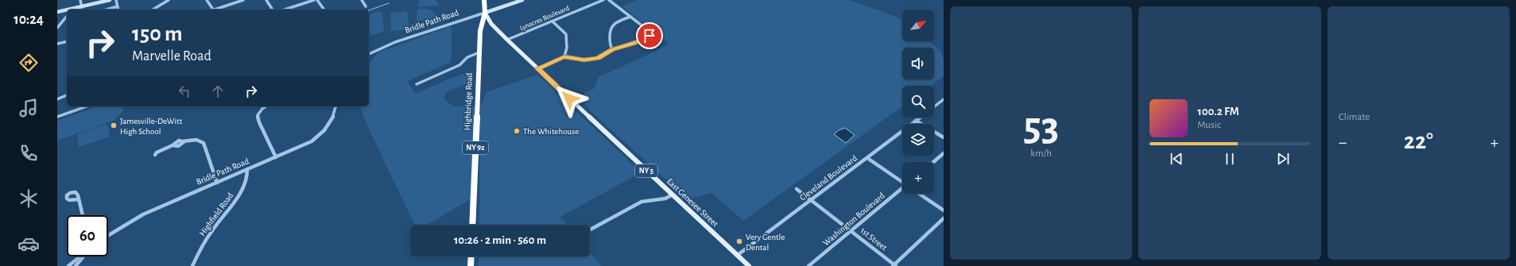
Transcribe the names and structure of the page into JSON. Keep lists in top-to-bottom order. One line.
{"streets":{"highway":["Highbridge Road","NY 92"],"main road":["NY 5","East Genesee Street"],"street":["Lynacres Boulevard","Bridle Path Road","Cleveland Boulevard","Highfield Road","Washington Boulevard","1st Street"]},"crossings":[["Lynacres Boulevard","East Genesee Street"],["Bridle Path Road","Highbridge Road"],["Bridle Path Road","East Genesee Street"],["Bridle Path Road","Highfield Road"],["Highbridge Road","East Genesee Street"],["Cleveland Boulevard","East Genesee Street"],["Cleveland Boulevard","1st Street"],["Washington Boulevard","1st Street"]],"places":["Jamesville-DeWitt High School","The Whitehouse","Very Gentle Dental"],"north":"top right","page":{"tabs":"10:24","tile":[["53","km/h"],"Climate"],"map_buttons":"+","turn":["150 m","Marvelle Road"],"song":["100.2 FM","Music"],"heat":["−","22°","+"],"limit":"60","trip":"10:26 · 2 min · 560 m"}}
